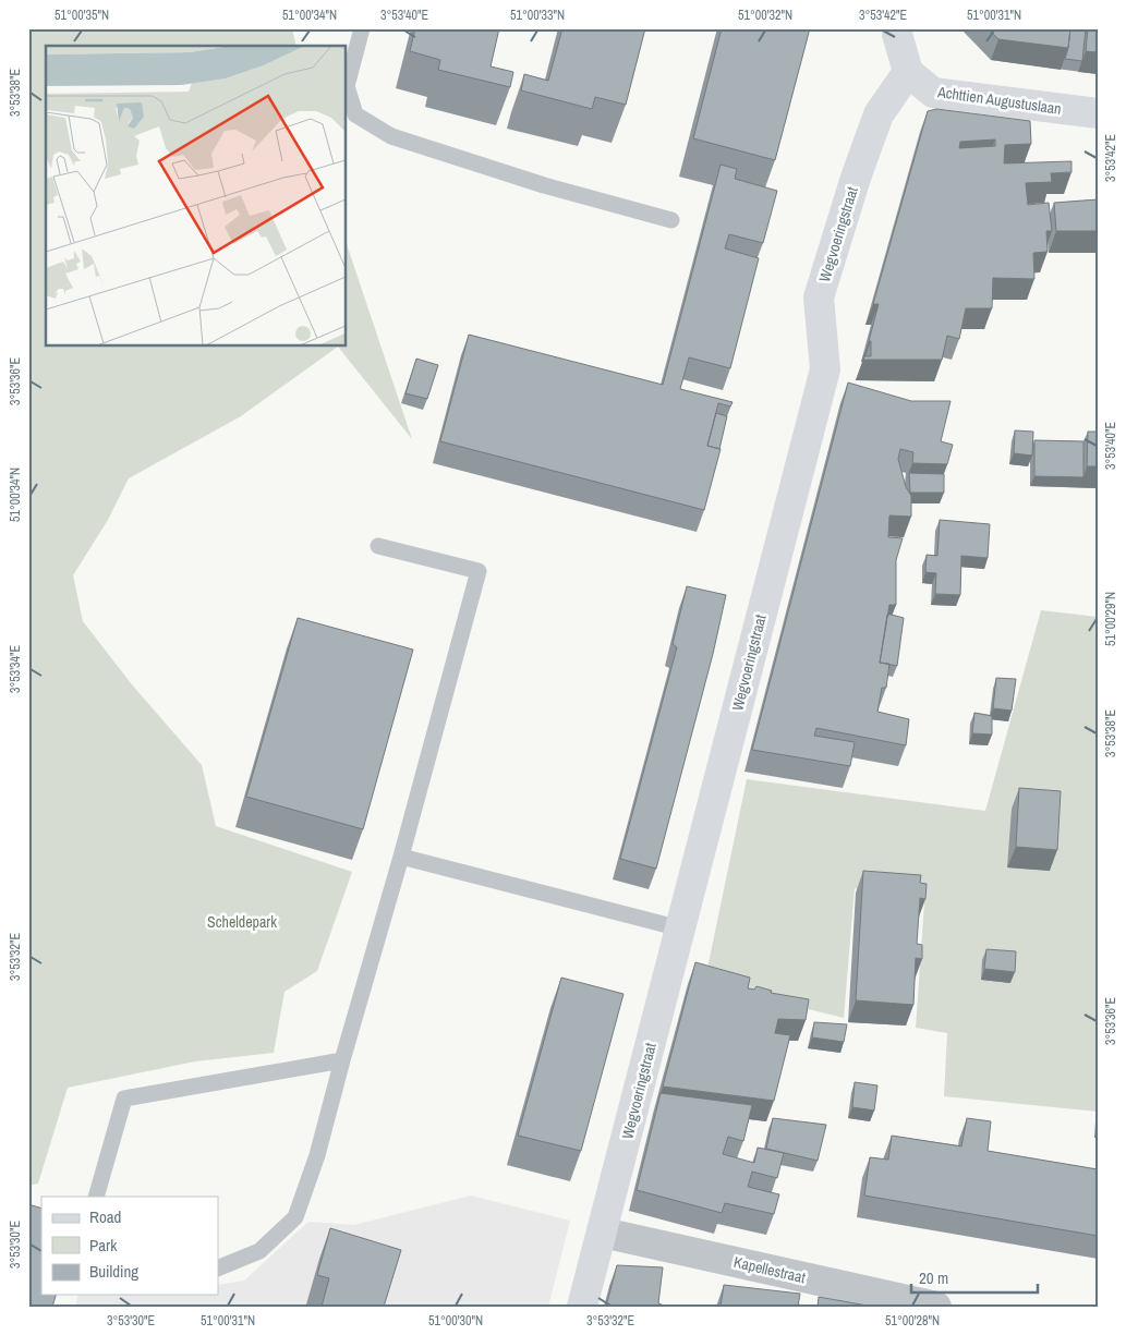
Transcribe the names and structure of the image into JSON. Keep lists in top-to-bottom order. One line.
{"streets":{"street":["Achttien Augustuslaan","Wegvoeringstraat","Kapellestraat"]},"crossings":[["Achttien Augustuslaan","Wegvoeringstraat"],["Wegvoeringstraat","Kapellestraat"]],"parks":["Scheldepark"],"legend":["Road","Park","Building"],"scale_bar":"20 m","coordinates":["51°00'35\"N","51°00'34\"N","3°53'40\"E","51°00'33\"N","51°00'32\"N","3°53'42\"E","51°00'31\"N","3°53'38\"E","3°53'36\"E","51°00'29\"N","3°53'34\"E","3°53'32\"E","3°53'30\"E","51°00'30\"N","51°00'28\"N"]}
